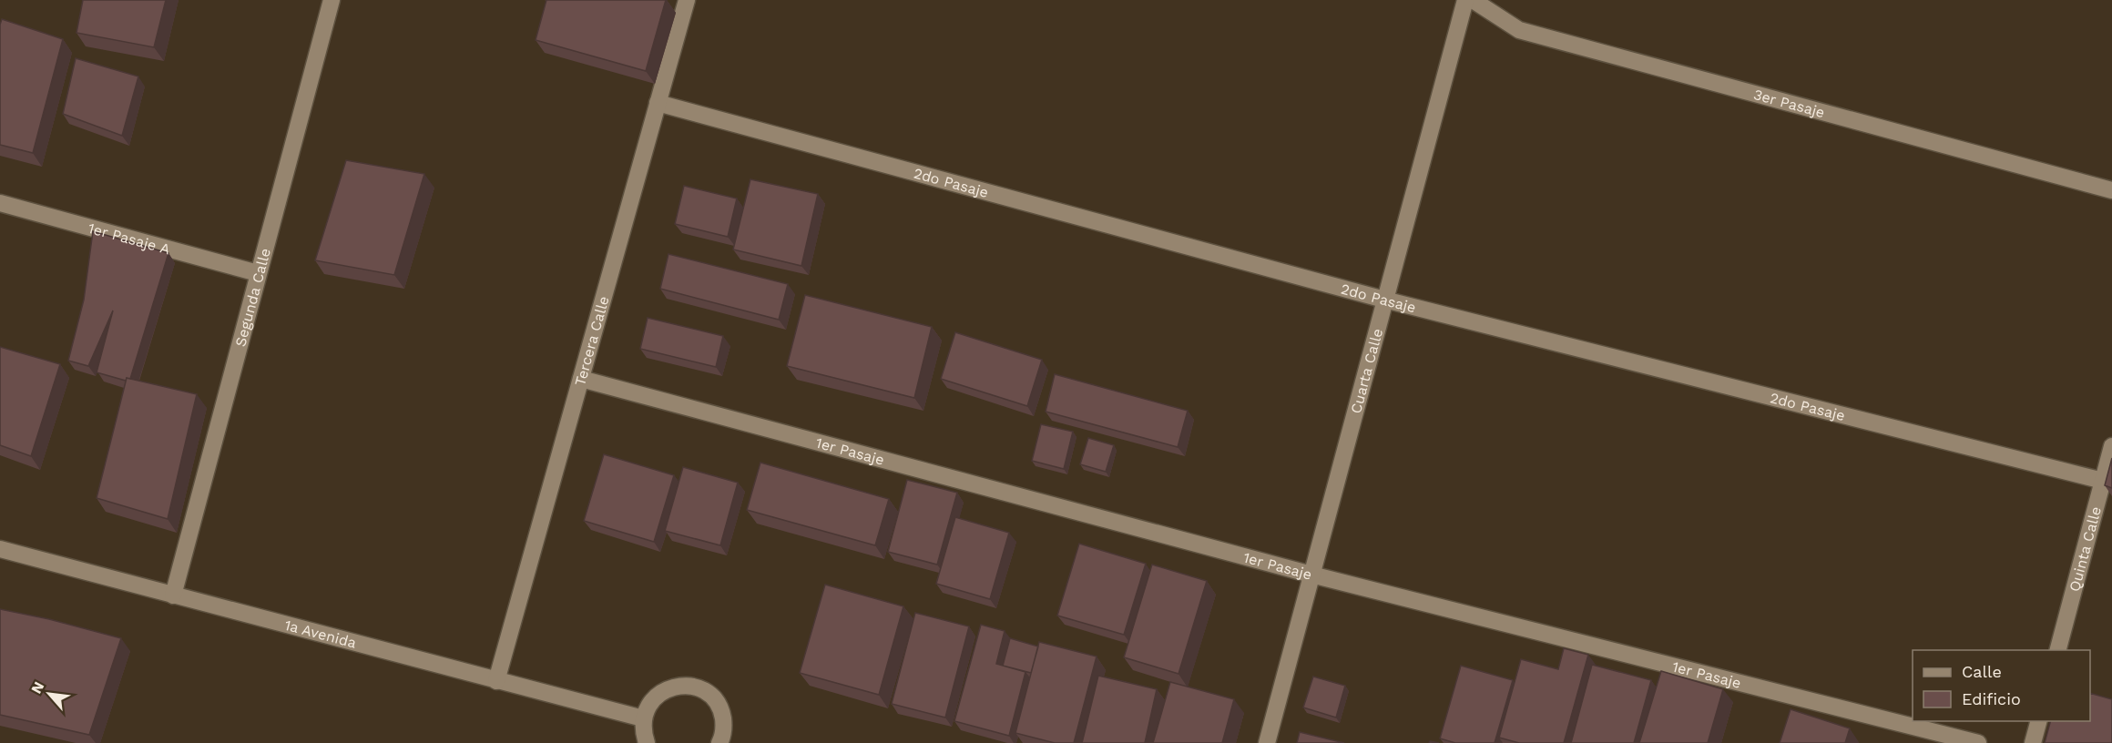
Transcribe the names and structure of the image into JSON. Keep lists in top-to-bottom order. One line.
{"streets":{"street":["3er Pasaje","2do Pasaje","1er Pasaje A","Segunda Calle","Tercera Calle","Cuarta Calle","1er Pasaje","Quinta Calle","1a Avenida"]},"crossings":[["2do Pasaje","Tercera Calle"],["2do Pasaje","Cuarta Calle"],["2do Pasaje","Quinta Calle"],["1er Pasaje A","Segunda Calle"],["Segunda Calle","1a Avenida"],["Tercera Calle","1er Pasaje"],["Tercera Calle","1a Avenida"],["Cuarta Calle","1er Pasaje"]],"legend":["Calle","Edificio"],"north":"top left"}
